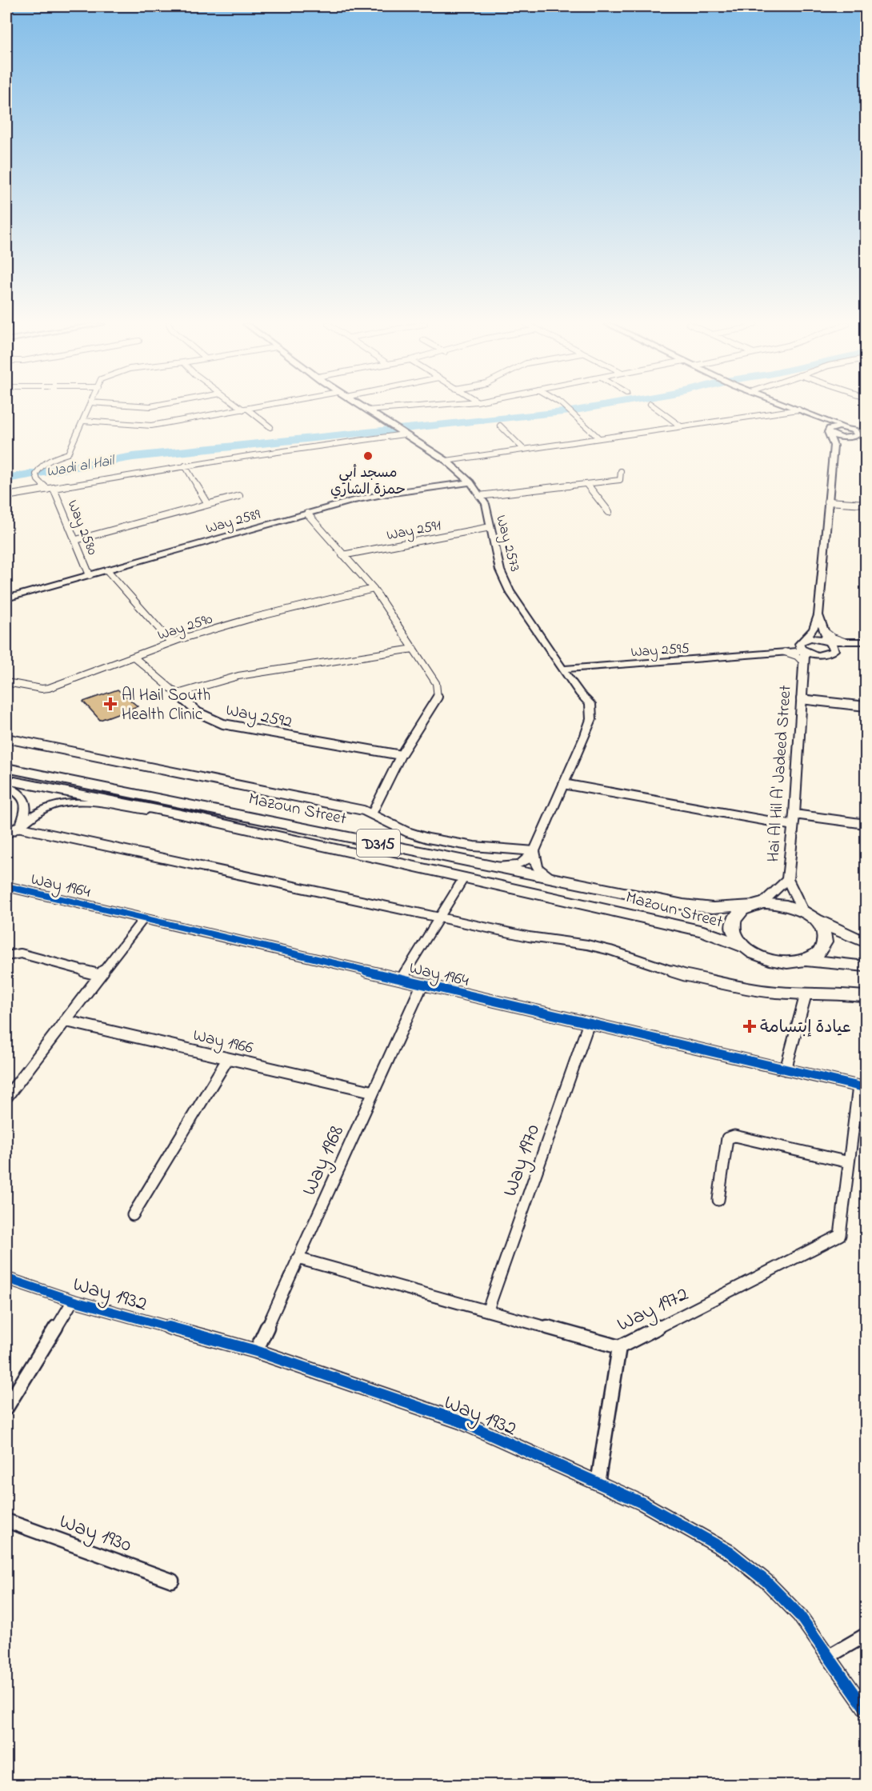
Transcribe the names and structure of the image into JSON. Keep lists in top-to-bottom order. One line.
{"streets":{"main road":["Mazoun Street","D315"],"street":["Way 2589","Way 2580","Way 2591","Way 2573","Way 2590","Way 2595","Way 2592","Hai Al Hil A' Jadeed Street","Way 1964","Way 1966","Way 1968","Way 1970","Way 1932","Way 1972","Way 1930"]},"crossings":[["Way 2589","Way 2580"],["Way 2589","Way 2573"],["Way 2591","Way 2573"],["Way 2573","Way 2595"],["Way 2590","Way 2592"],["Way 2595","Hai Al Hil A' Jadeed Street"],["Hai Al Hil A' Jadeed Street","Mazoun Street"],["Hai Al Hil A' Jadeed Street","D315"],["Mazoun Street","D315"],["Way 1964","Way 1968"],["Way 1964","Way 1970"],["Way 1964","Way 1972"],["Way 1966","Way 1968"],["Way 1968","Way 1932"],["Way 1968","Way 1972"],["Way 1970","Way 1972"]],"water":["Wadi al Hail"],"places":{"other":["مسجد أبي حمزة الشاري"],"health":["Al Hail South Health Clinic","عيادة إبتسامة"]}}
